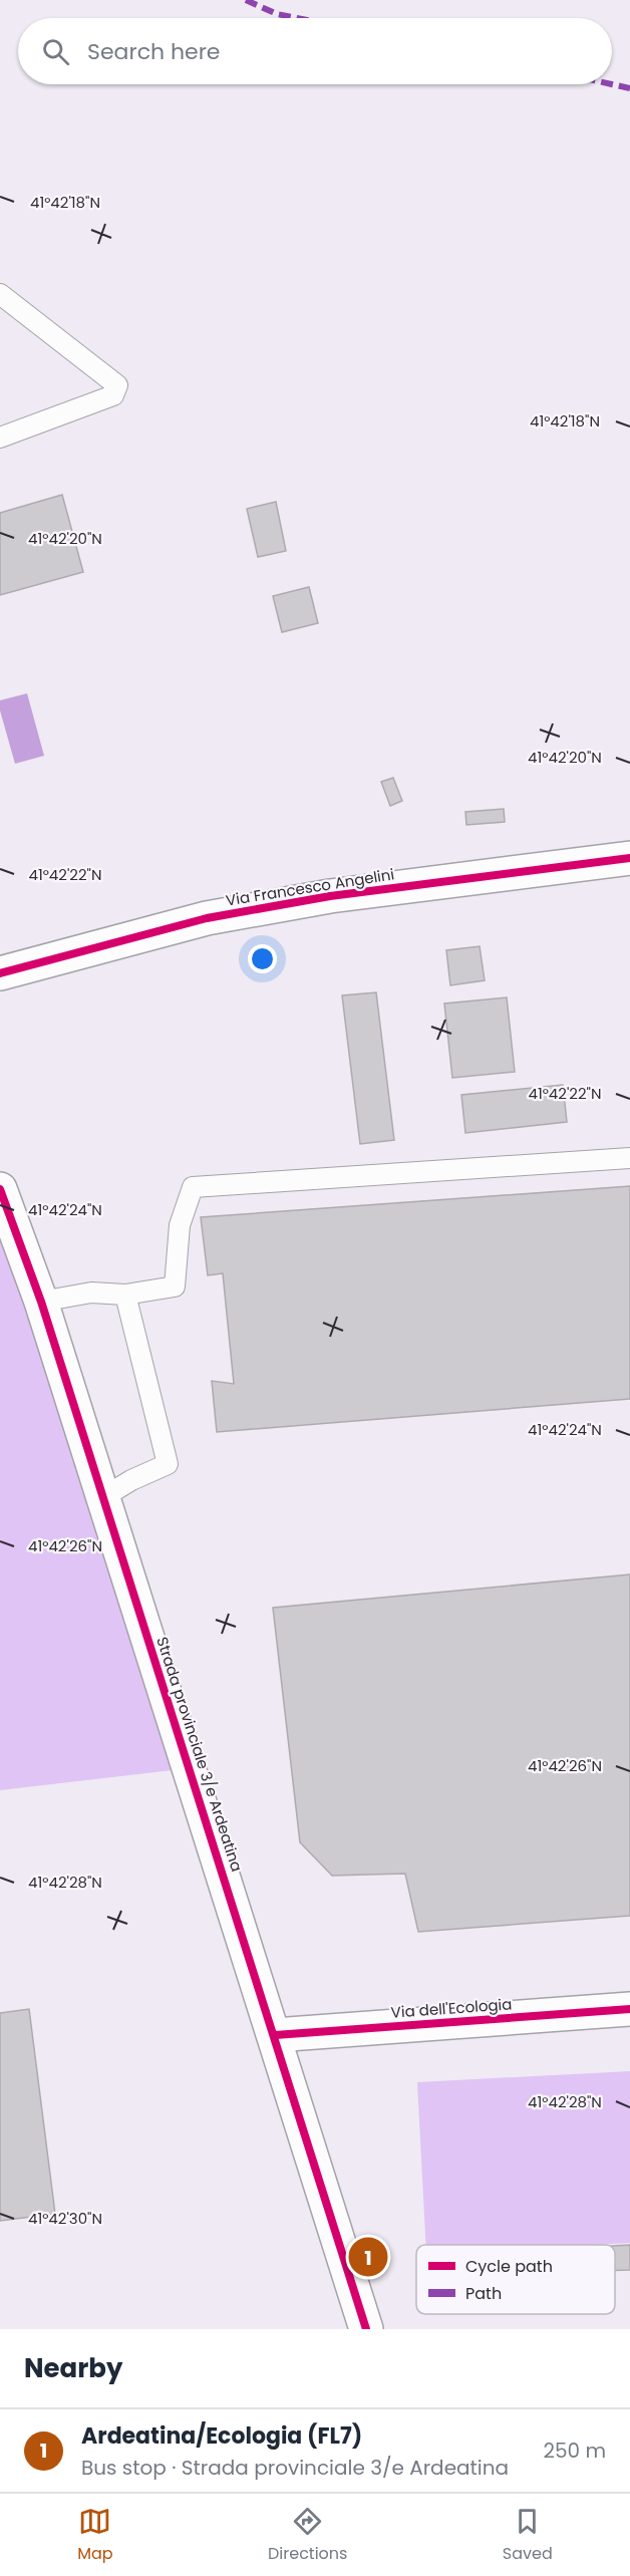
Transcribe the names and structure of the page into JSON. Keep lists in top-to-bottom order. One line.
{"streets":{"main road":["Via Francesco Angelini","Strada provinciale 3/e Ardeatina","Via dell'Ecologia"]},"crossings":[["Strada provinciale 3/e Ardeatina","Via dell'Ecologia"]],"legend":["Cycle path","Path"],"page":{"search":"Search here","pins":"1","heading":"Nearby","list":[{"mark":"1","name":"Ardeatina/Ecologia (FL7)","note":"Bus stop · Strada provinciale 3/e Ardeatina","value":"250 m"}],"nav":["Map","Directions","Saved"]},"coordinates":["41°42'18\"N","41°42'20\"N","41°42'22\"N","41°42'24\"N","41°42'26\"N","41°42'28\"N","41°42'30\"N"]}
